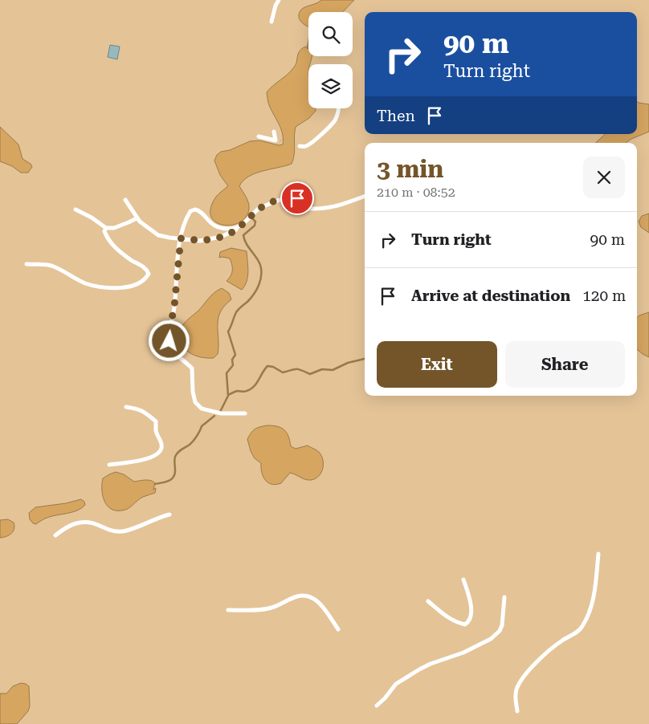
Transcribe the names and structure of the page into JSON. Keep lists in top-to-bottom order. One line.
{"page":{"turn":["90 m","Turn right"],"then":"Then","heading":["3 min","210 m · 08:52"],"list":[{"name":"Turn right","value":"90 m"},{"name":"Arrive at destination","value":"120 m"}],"buttons":["Exit","Share"]}}
